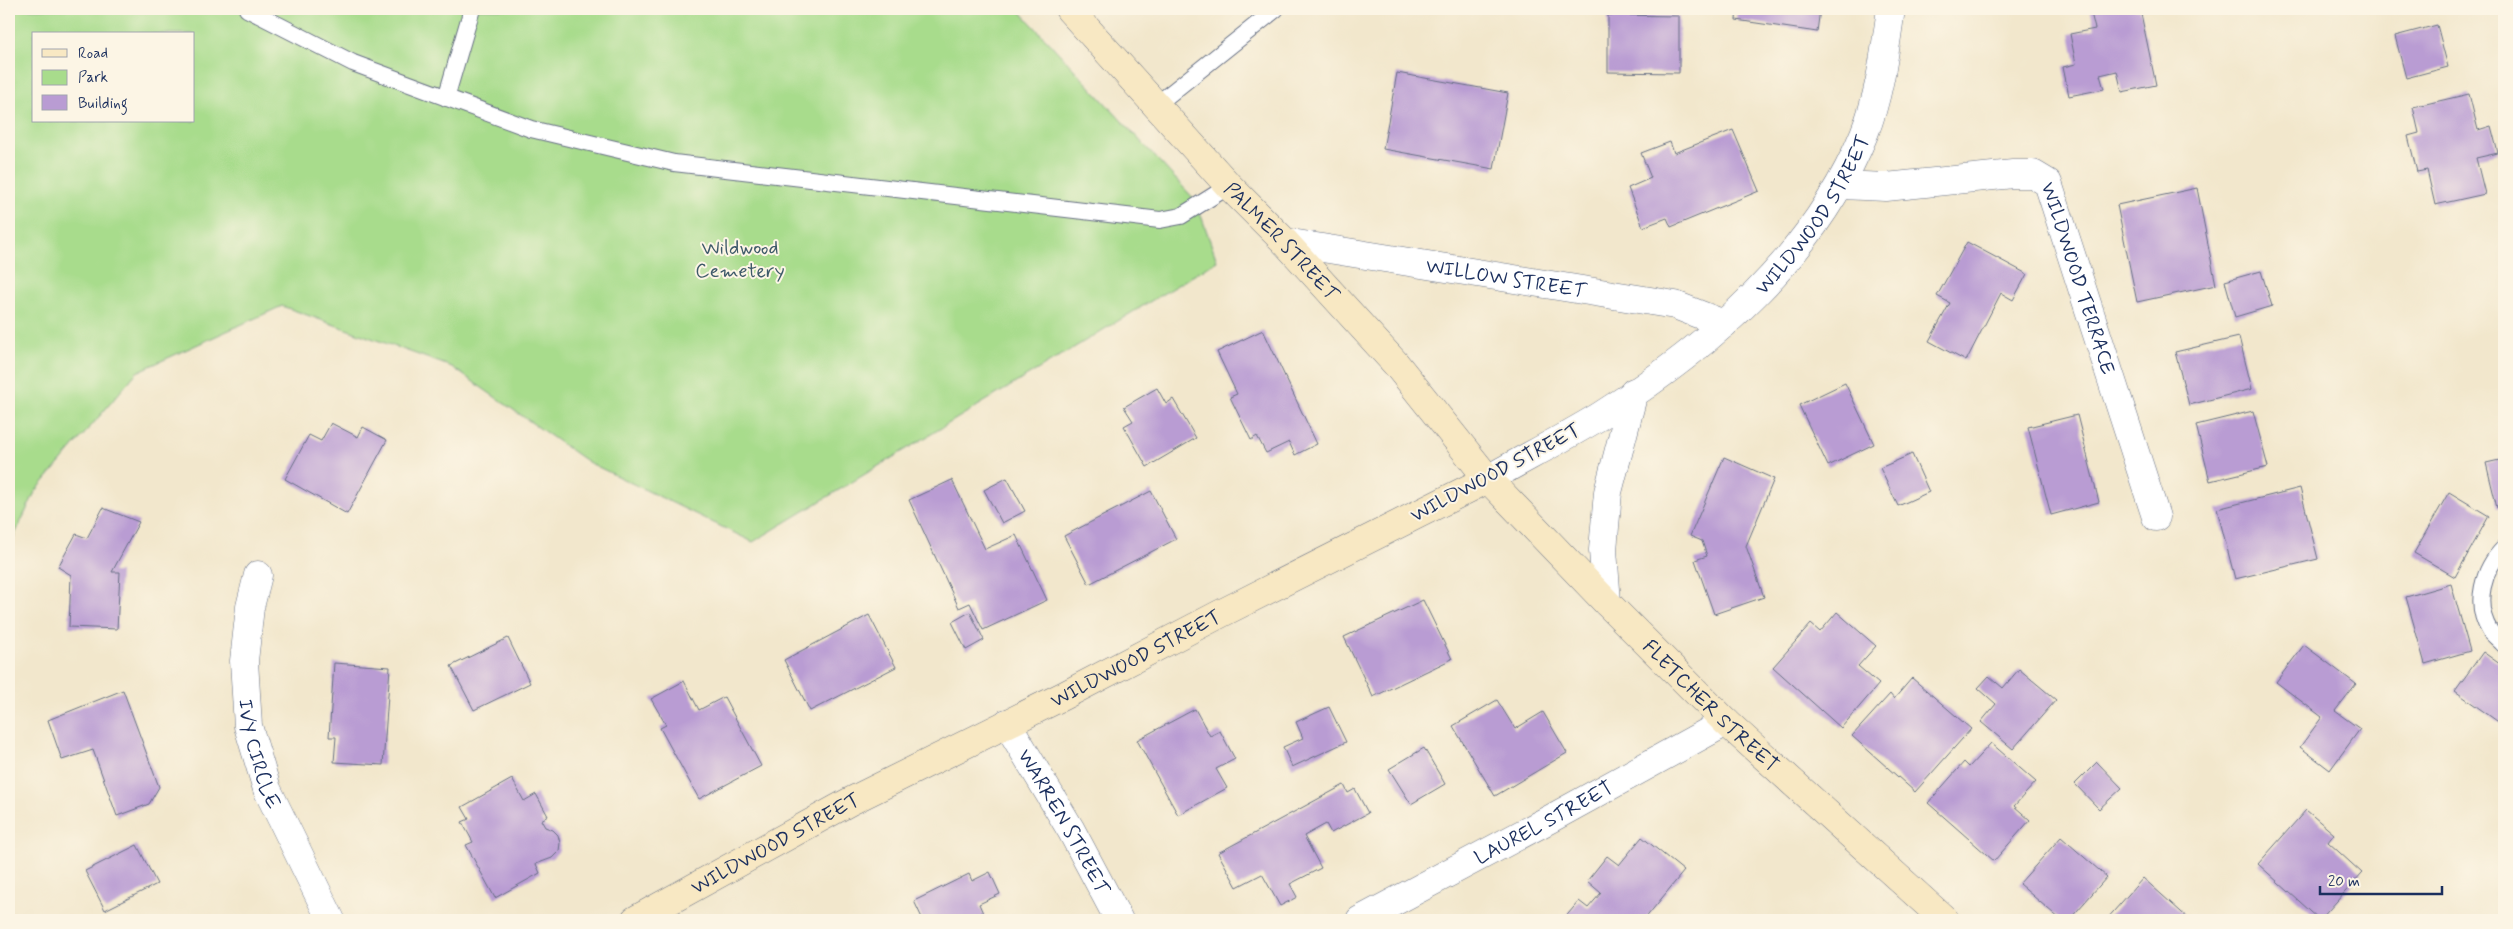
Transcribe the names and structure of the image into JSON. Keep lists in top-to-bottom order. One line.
{"streets":{"street":["WILDWOOD STREET","PALMER STREET","WILLOW STREET","WILDWOOD TERRACE","FLETCHER STREET","IVY CIRCLE","WARREN STREET","LAUREL STREET"]},"crossings":[["WILDWOOD STREET","PALMER STREET"],["WILDWOOD STREET","WILLOW STREET"],["WILDWOOD STREET","WILDWOOD TERRACE"],["WILDWOOD STREET","FLETCHER STREET"],["WILDWOOD STREET","WARREN STREET"],["PALMER STREET","WILLOW STREET"],["PALMER STREET","FLETCHER STREET"],["FLETCHER STREET","LAUREL STREET"]],"parks":["Wildwood Cemetery"],"legend":["Road","Park","Building"],"scale_bar":"20 m"}
